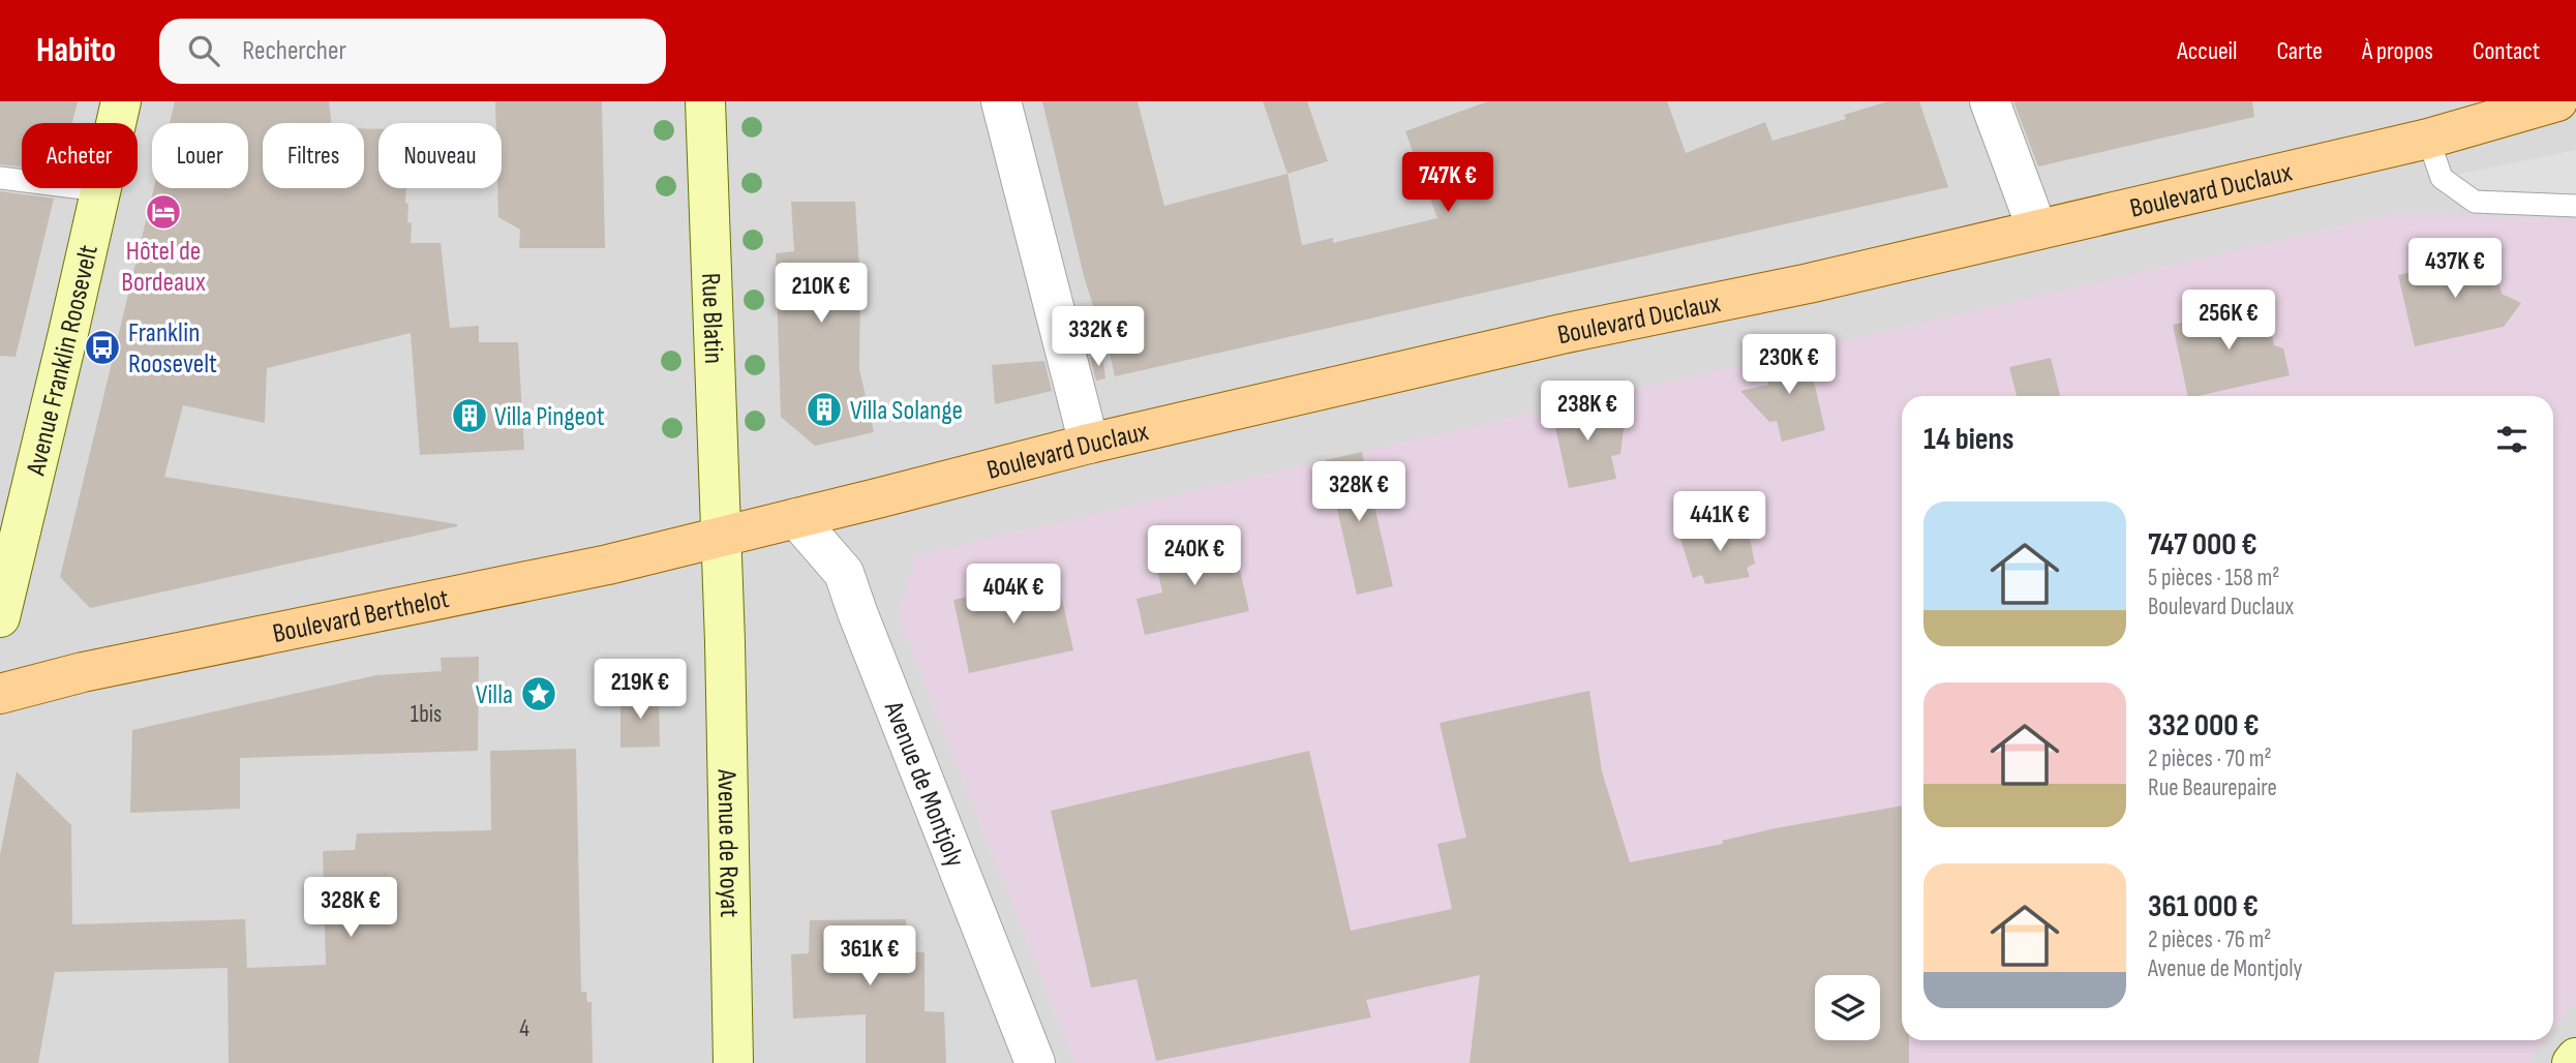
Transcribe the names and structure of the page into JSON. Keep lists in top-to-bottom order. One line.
{"streets":{"main road":["Boulevard Duclaux","Boulevard Berthelot"],"street":["Rue Blatin","Avenue Franklin Roosevelt","Avenue de Montjoly","Avenue de Royat"]},"crossings":[["Boulevard Duclaux","Rue Blatin"],["Boulevard Duclaux","Boulevard Berthelot"],["Boulevard Duclaux","Avenue de Montjoly"],["Boulevard Duclaux","Avenue de Royat"],["Rue Blatin","Boulevard Berthelot"],["Rue Blatin","Avenue de Royat"],["Boulevard Berthelot","Avenue de Royat"]],"places":{"hotel":["Hôtel de Bordeaux"],"bus stop":["Franklin Roosevelt"],"building":["Villa Solange","Villa Pingeot"],"place":["Villa"]},"house_numbers":["1bis","4"],"page":{"header":"Habito","search":"Rechercher","nav":["Accueil","Carte","À propos","Contact"],"chip":["Acheter","Louer","Filtres","Nouveau"],"price":["747K €","437K €","210K €","256K €","332K €","230K €","238K €","328K €","441K €","240K €","404K €","219K €","328K €","361K €"],"heading":"14 biens","list":[{"name":"747 000 €","note":"5 pièces · 158 m² · Boulevard Duclaux"},{"name":"332 000 €","note":"2 pièces · 70 m² · Rue Beaurepaire"},{"name":"361 000 €","note":"2 pièces · 76 m² · Avenue de Montjoly"}]}}
